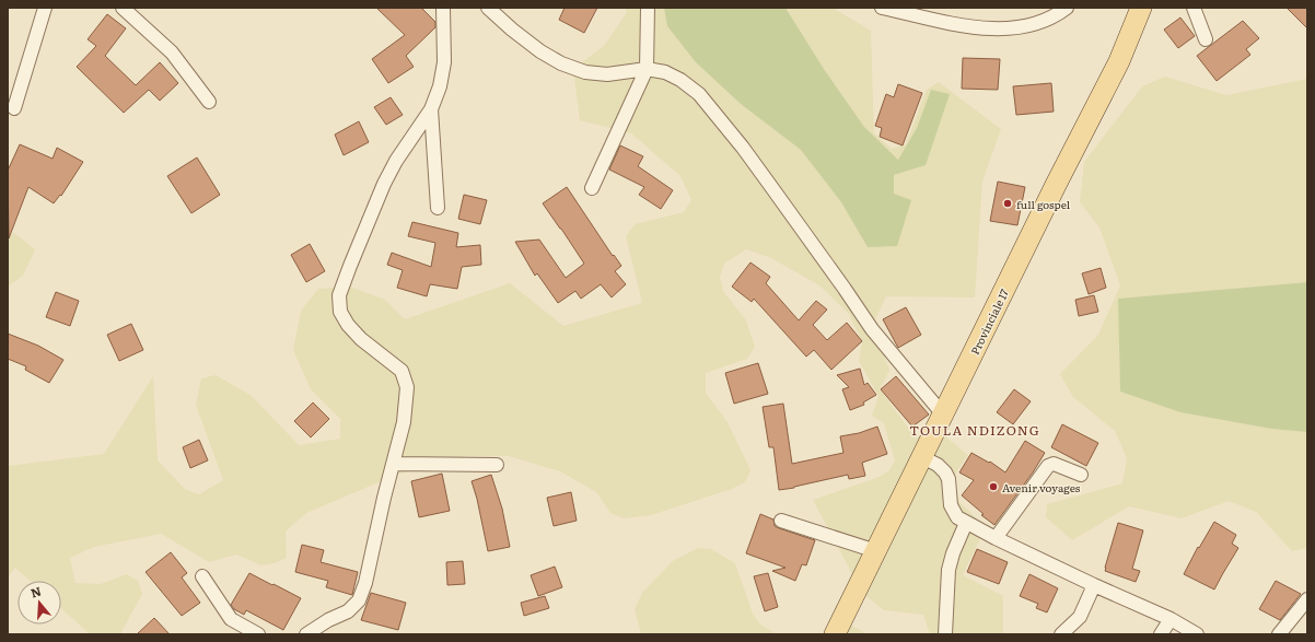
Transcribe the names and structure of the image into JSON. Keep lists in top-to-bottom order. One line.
{"streets":{"main road":["Provinciale 17"]},"districts":["TOULA NDIZONG"],"places":["full gospel","Avenir voyages"],"north":"top"}
